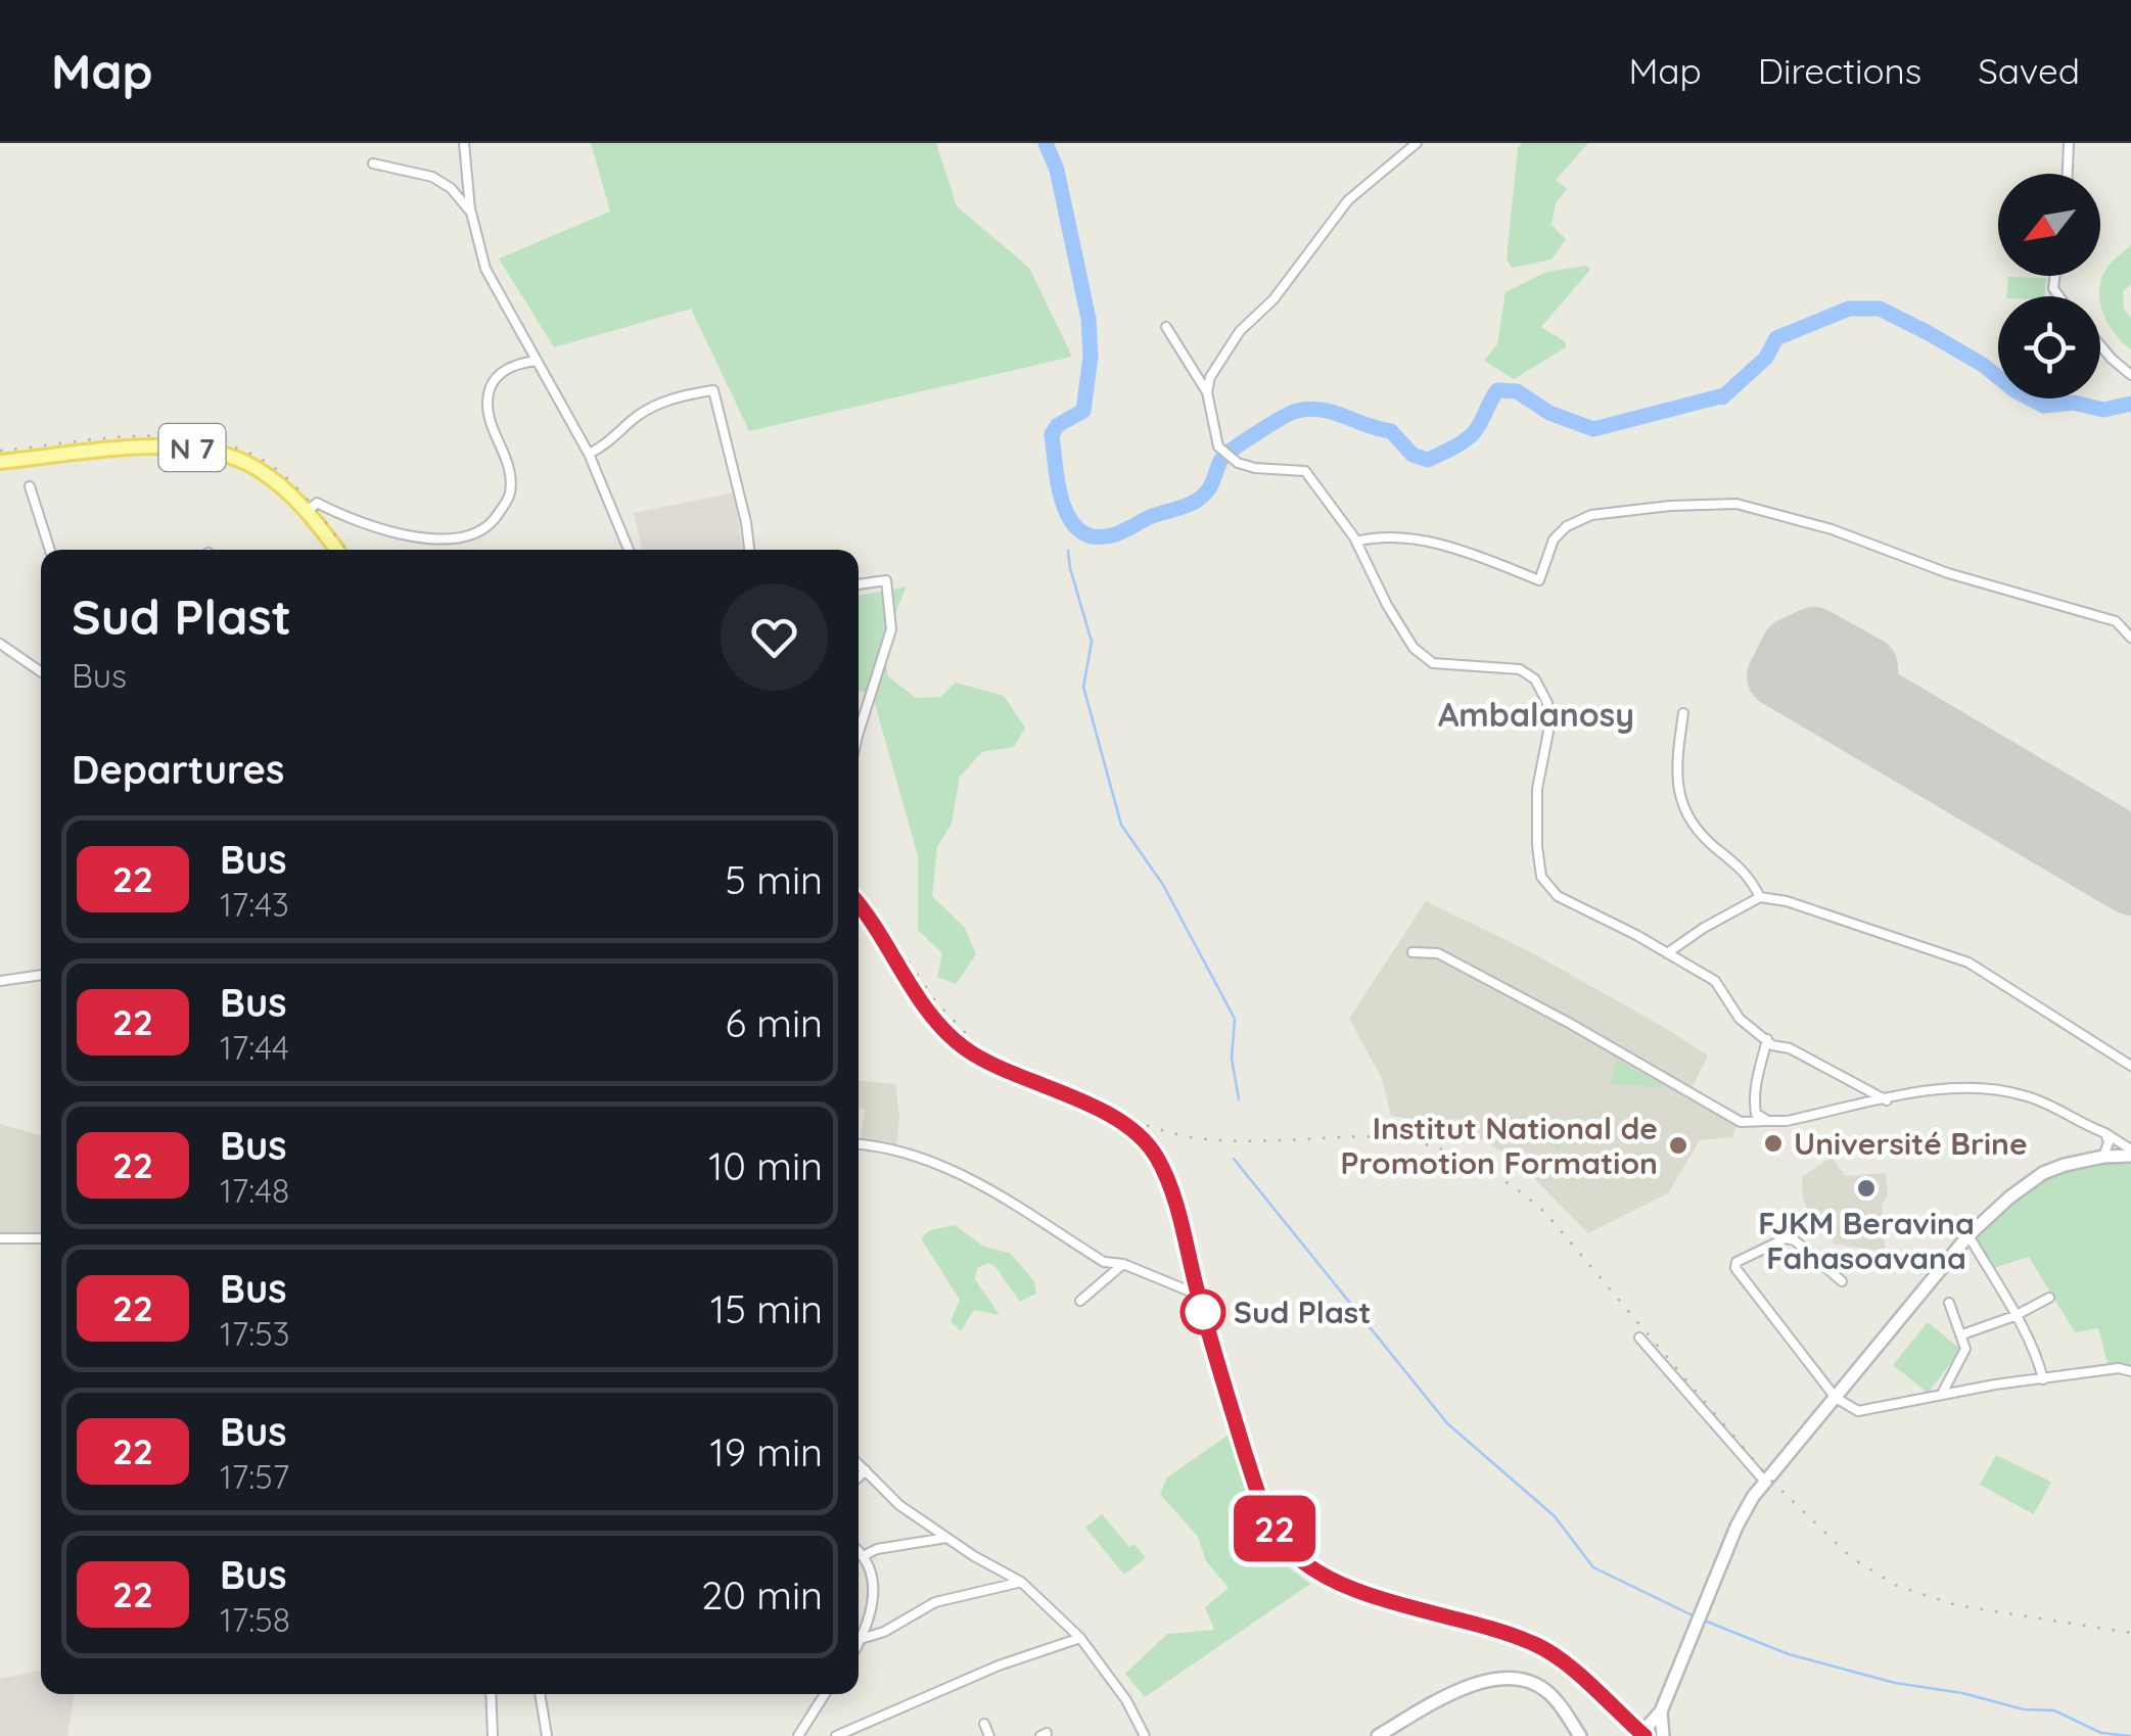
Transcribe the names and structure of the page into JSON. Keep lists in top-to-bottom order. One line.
{"streets":{"main road":["N 7"]},"districts":["Ambalanosy"],"places":["Université Brine","Institut National de Promotion Formation","FJKM Beravina Fahasoavana","Sud Plast"],"lines":["bus line 22"],"north":"bottom left","page":{"header":"Map","nav":["Map","Directions","Saved"],"on_map":"22","heading":[["Sud Plast","Bus"],"Departures"],"list":[{"mark":"22","name":"Bus","note":"17:43","value":"5 min"},{"mark":"22","name":"Bus","note":"17:44","value":"6 min"},{"mark":"22","name":"Bus","note":"17:48","value":"10 min"},{"mark":"22","name":"Bus","note":"17:53","value":"15 min"},{"mark":"22","name":"Bus","note":"17:57","value":"19 min"},{"mark":"22","name":"Bus","note":"17:58","value":"20 min"}]}}
